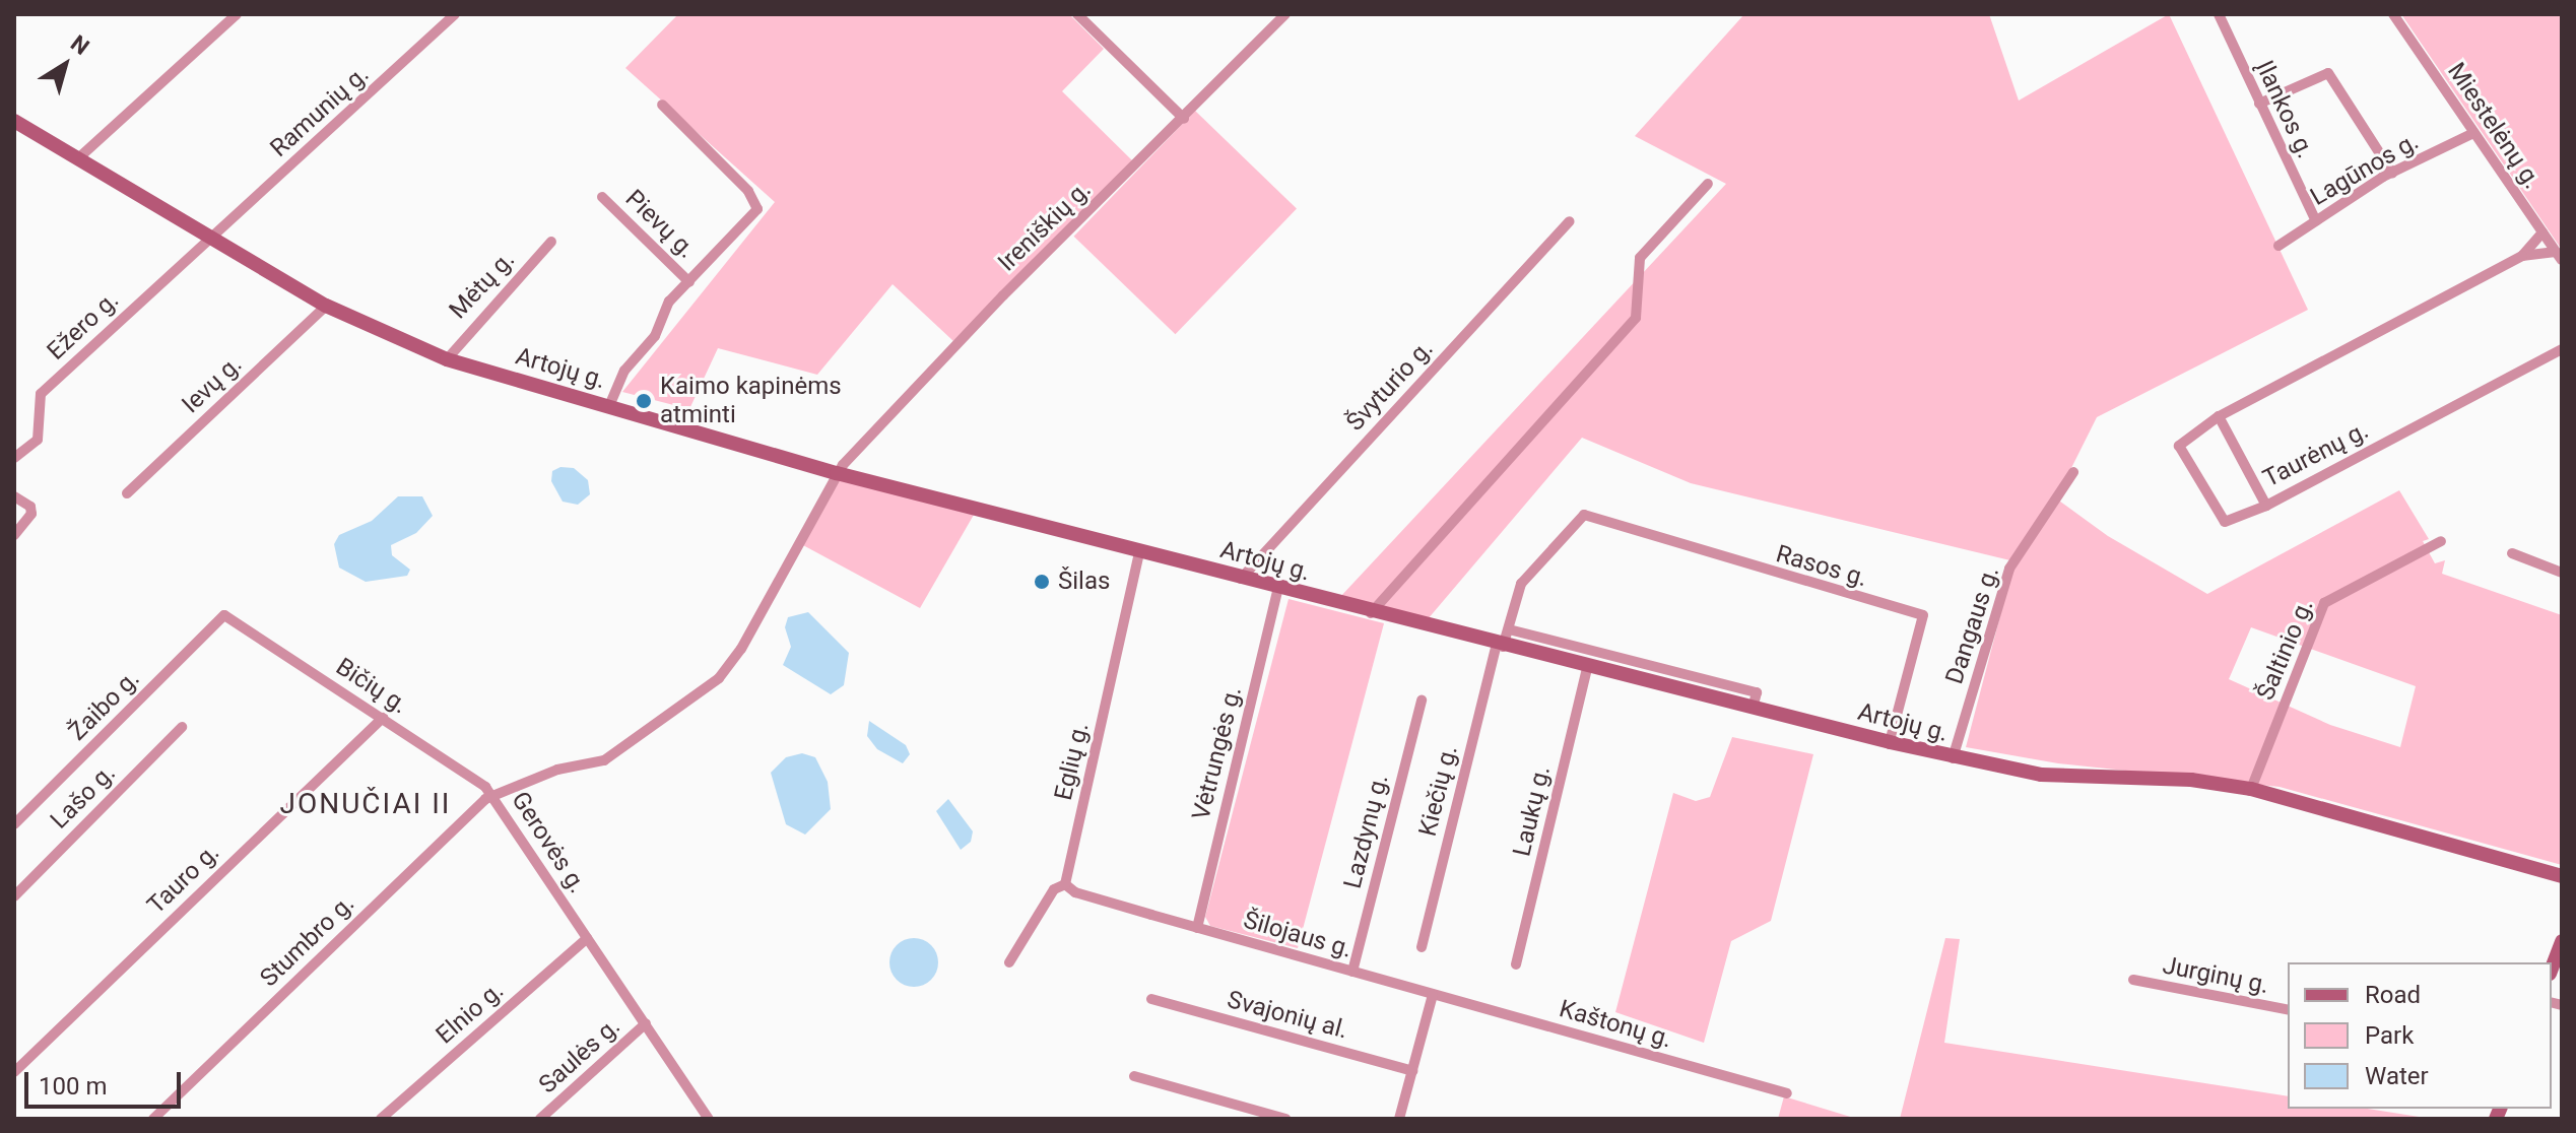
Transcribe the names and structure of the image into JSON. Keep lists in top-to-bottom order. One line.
{"streets":{"main road":["Artojų g."],"street":["Įlankos g.","Ramunių g.","Miestelėnų g.","Lagūnos g.","Pievų g.","Ireniškių g.","Mėtų g.","Ežero g.","Ievų g.","Švyturio g.","Taurėnų g.","Rasos g.","Dangaus g.","Šaltinio g.","Bičių g.","Žaibo g.","Vėtrungės g.","Eglių g.","Kiečių g.","Lašo g.","Laukų g.","Lazdynų g.","Gerovės g.","Tauro g.","Šilojaus g.","Stumbro g.","Jurginų g.","Elnio g.","Svajonių al.","Kaštonų g.","Saulės g."]},"crossings":[["Įlankos g.","Lagūnos g."],["Ramunių g.","Ežero g."],["Ramunių g.","Artojų g."],["Miestelėnų g.","Lagūnos g."],["Ireniškių g.","Artojų g."],["Ireniškių g.","Gerovės g."],["Mėtų g.","Artojų g."],["Ežero g.","Artojų g."],["Artojų g.","Ievų g."],["Artojų g.","Švyturio g."],["Artojų g.","Rasos g."],["Artojų g.","Dangaus g."],["Artojų g.","Šaltinio g."],["Artojų g.","Vėtrungės g."],["Artojų g.","Eglių g."],["Artojų g.","Kiečių g."],["Artojų g.","Laukų g."],["Artojų g.","Gerovės g."],["Rasos g.","Kiečių g."],["Bičių g.","Žaibo g."],["Bičių g.","Gerovės g."],["Bičių g.","Tauro g."],["Bičių g.","Stumbro g."],["Vėtrungės g.","Šilojaus g."],["Eglių g.","Šilojaus g."],["Lazdynų g.","Šilojaus g."],["Gerovės g.","Stumbro g."],["Gerovės g.","Elnio g."],["Gerovės g.","Saulės g."],["Šilojaus g.","Kaštonų g."]],"districts":["JONUČIAI II"],"places":["Kaimo kapinėms atminti","Šilas"],"legend":["Road","Park","Water"],"scale_bar":"100 m","north":"top right"}
